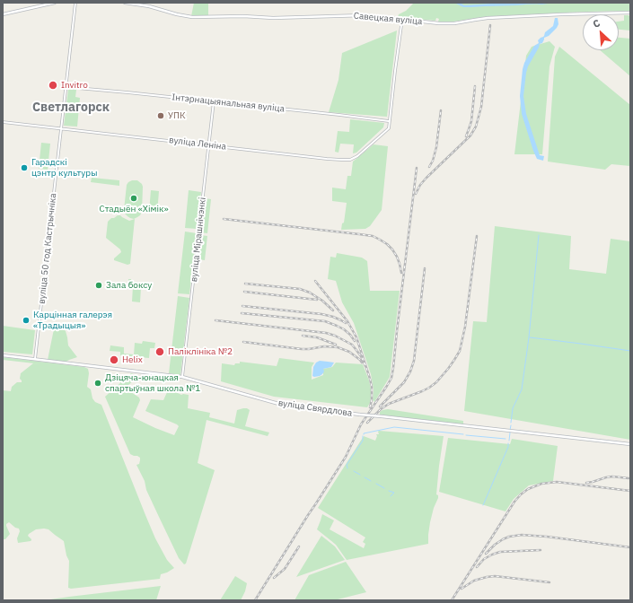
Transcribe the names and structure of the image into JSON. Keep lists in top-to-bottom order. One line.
{"streets":{"main road":["Савецкая вуліца","вуліца Свярдлова"],"street":["Інтэрнацыянальная вуліца","вуліца Леніна","вуліца Мірашнічэнкі","вуліца 50 год Кастрычніка"]},"crossings":[["Інтэрнацыянальная вуліца","вуліца Леніна"],["Інтэрнацыянальная вуліца","вуліца Мірашнічэнкі"],["Інтэрнацыянальная вуліца","вуліца 50 год Кастрычніка"],["вуліца Леніна","вуліца Мірашнічэнкі"],["вуліца Леніна","вуліца 50 год Кастрычніка"],["вуліца Мірашнічэнкі","вуліца Свярдлова"],["вуліца 50 год Кастрычніка","вуліца Свярдлова"]],"districts":["Светлагорск"],"places":["Invitro","УПК","Гарадскі цэнтр культуры","Стадыён «Хімік»","Зала боксу","Карцінная галерэя «Традыцыя»","Паліклініка №2","Helix","Дзіцяча-юнацкая спартыўная школа №1"],"north":"top left"}
